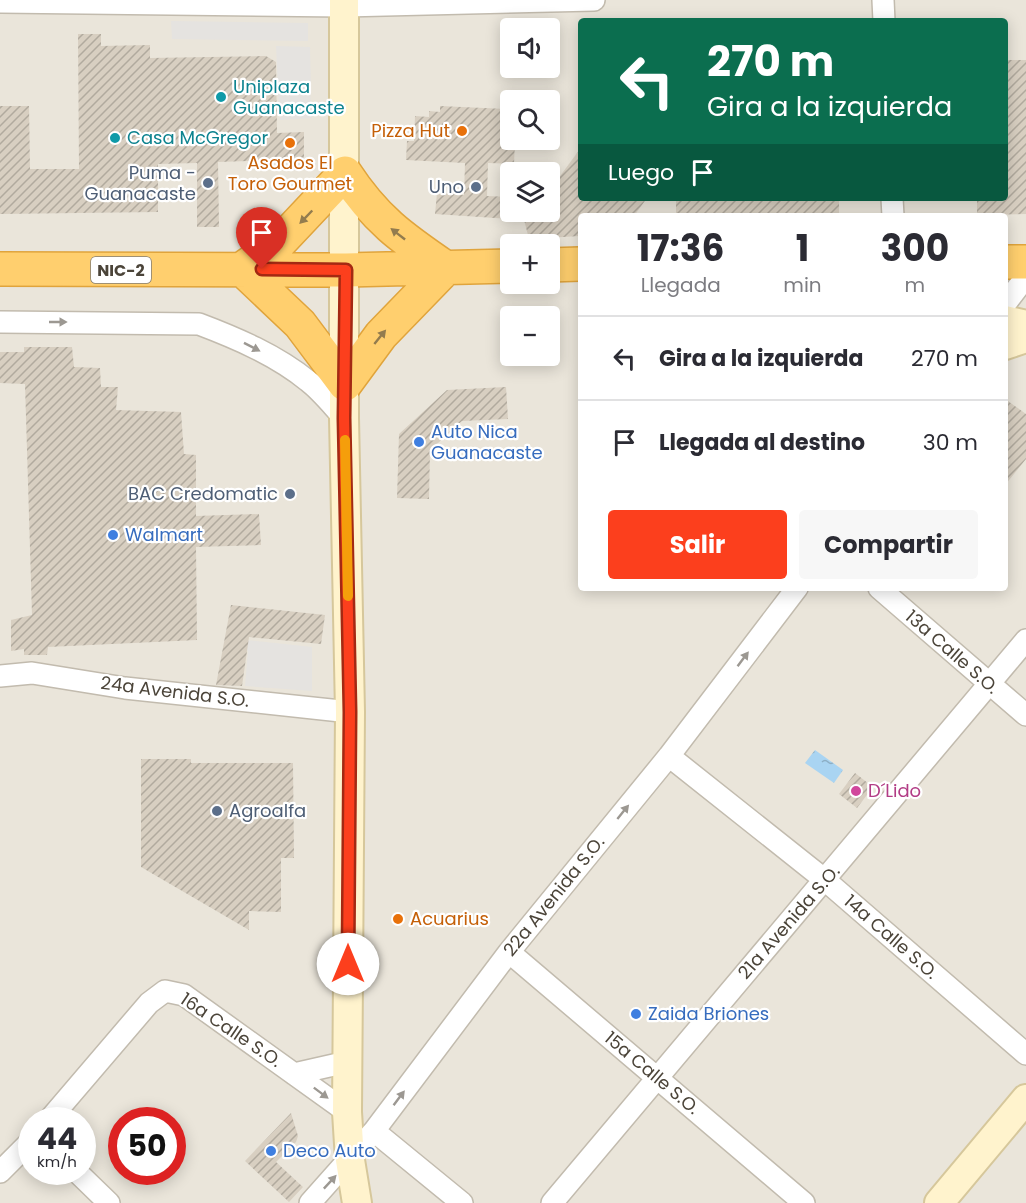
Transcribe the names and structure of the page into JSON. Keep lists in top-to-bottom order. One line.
{"streets":{"highway":["NIC-2"],"street":["13a Calle S.O.","24a Avenida S.O.","22a Avenida S.O.","21a Avenida S.O.","14a Calle S.O.","16a Calle S.O.","15a Calle S.O."]},"crossings":[["13a Calle S.O.","21a Avenida S.O."],["22a Avenida S.O.","14a Calle S.O."],["22a Avenida S.O.","15a Calle S.O."],["21a Avenida S.O.","14a Calle S.O."],["21a Avenida S.O.","15a Calle S.O."]],"one_way":["22a Avenida S.O."],"places":["Uniplaza Guanacaste","Pizza Hut","Casa McGregor","Asados El Toro Gourmet","Puma - Guanacaste","Uno","Auto Nica Guanacaste","BAC Credomatic","Walmart","D´Lido","Agroalfa","Acuarius","Zaida Briones","Deco Auto"],"page":{"map_buttons":["+","−"],"turn":["270 m","Gira a la izquierda"],"then":"Luego","eta":["17:36","Llegada","1","min","300","m"],"list":[{"name":"Gira a la izquierda","value":"270 m"},{"name":"Llegada al destino","value":"30 m"}],"buttons":["Salir","Compartir"],"speed":"44 km/h","limit":"50"}}
